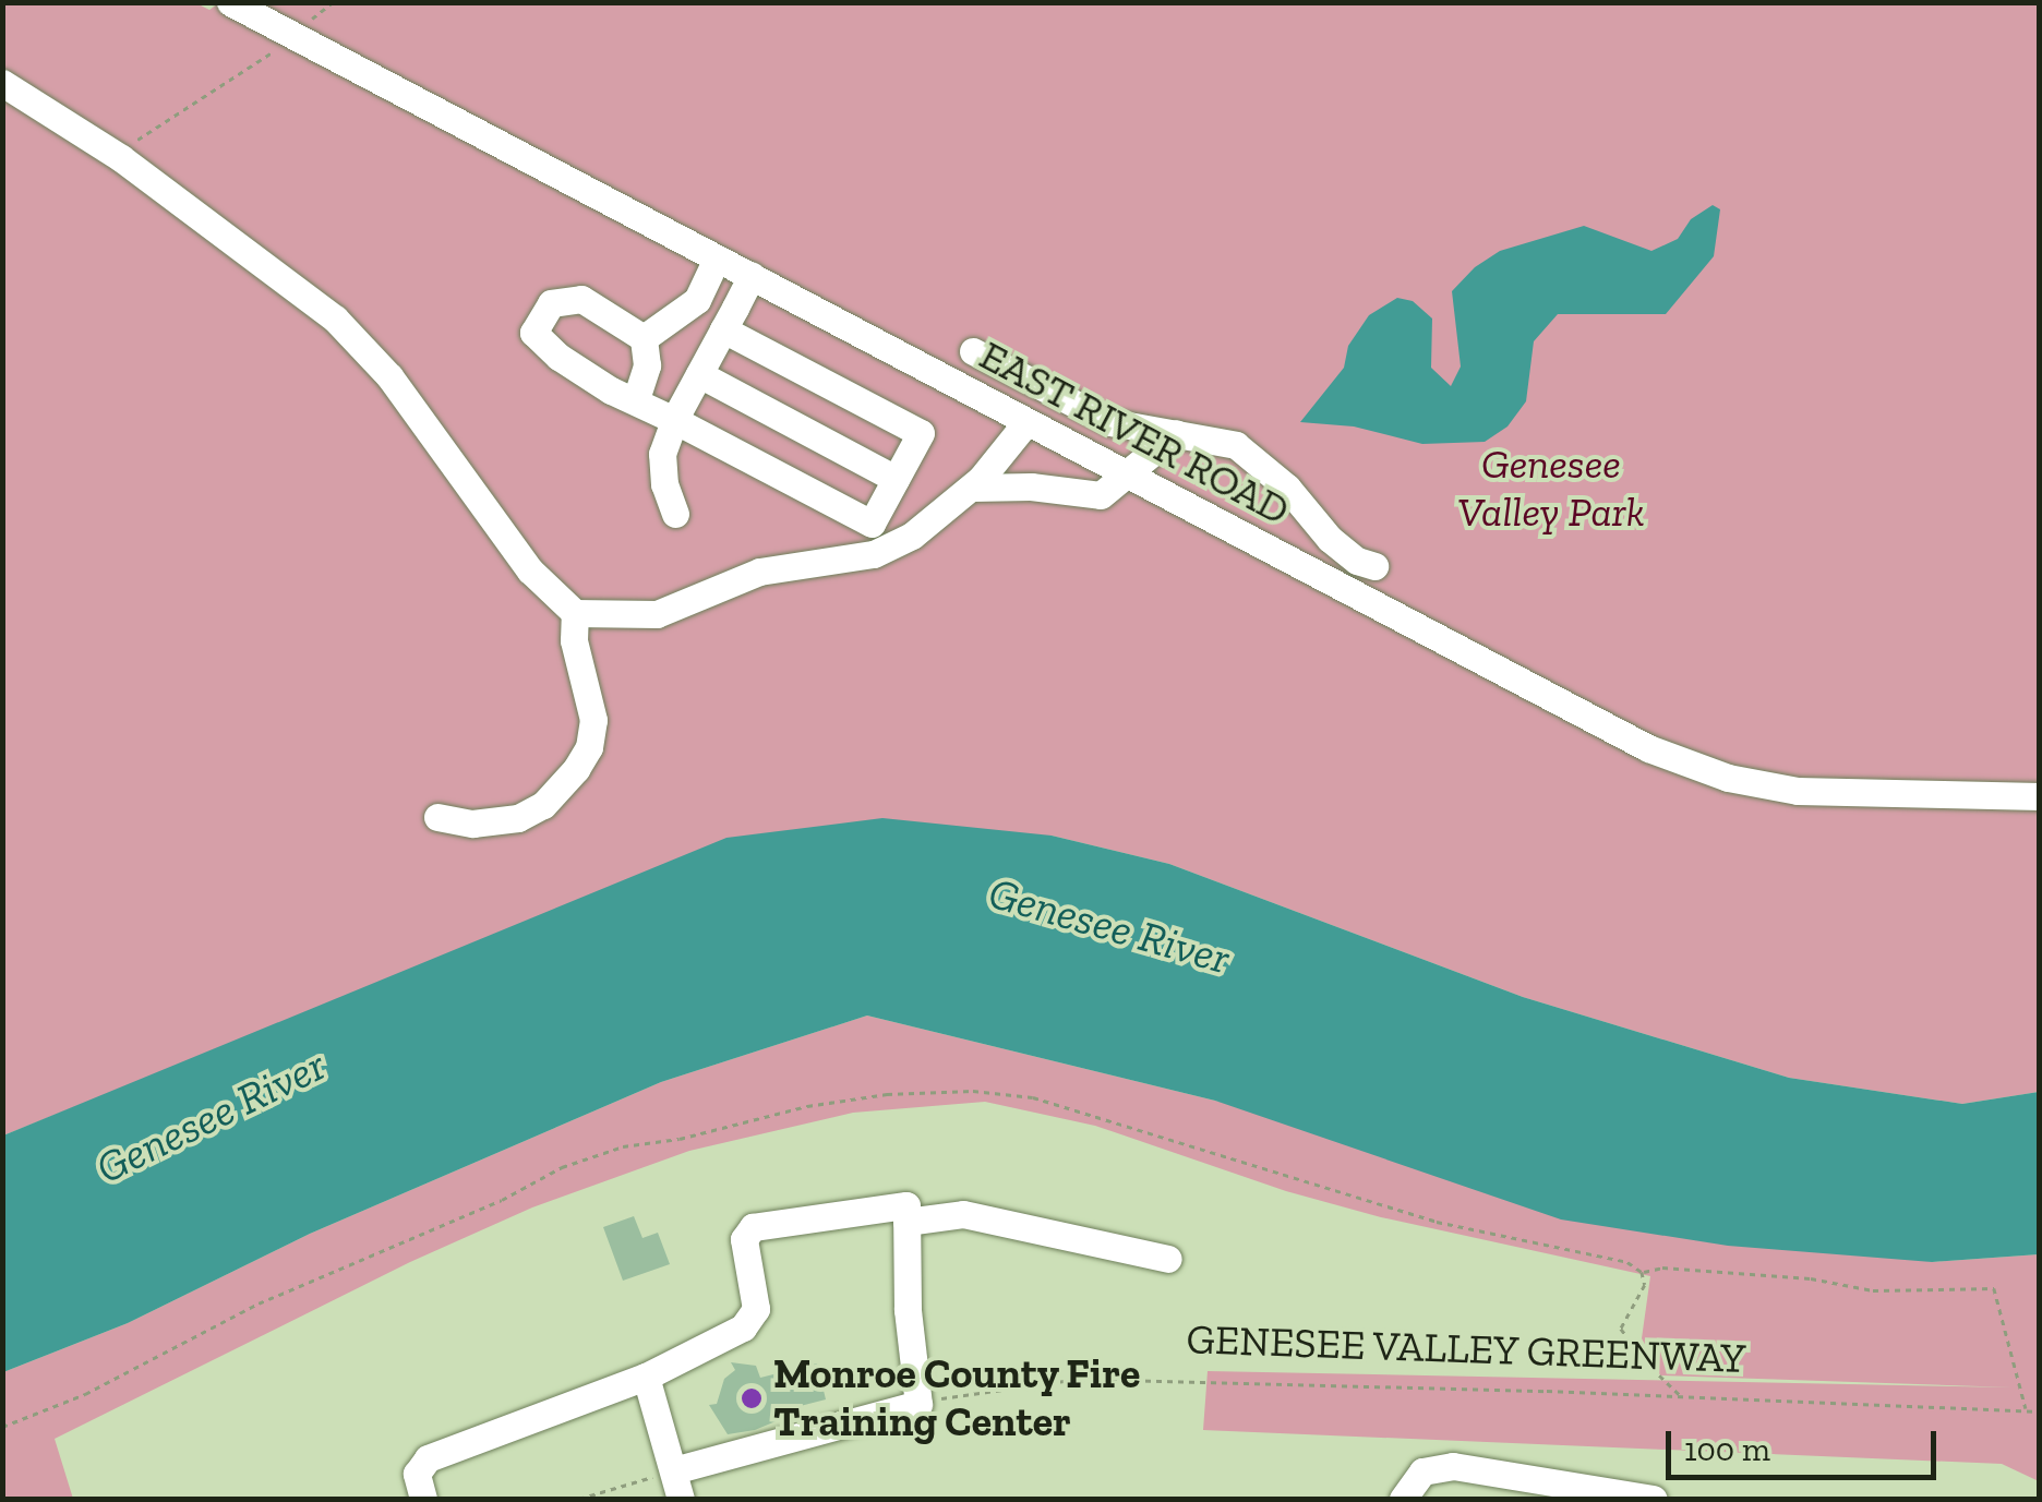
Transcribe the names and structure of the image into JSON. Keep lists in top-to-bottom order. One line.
{"streets":{"street":["EAST RIVER ROAD"],"path":["GENESEE VALLEY GREENWAY"]},"water":["Genesee River"],"parks":["Genesee Valley Park"],"places":["Monroe County Fire Training Center"],"scale_bar":"100 m"}
